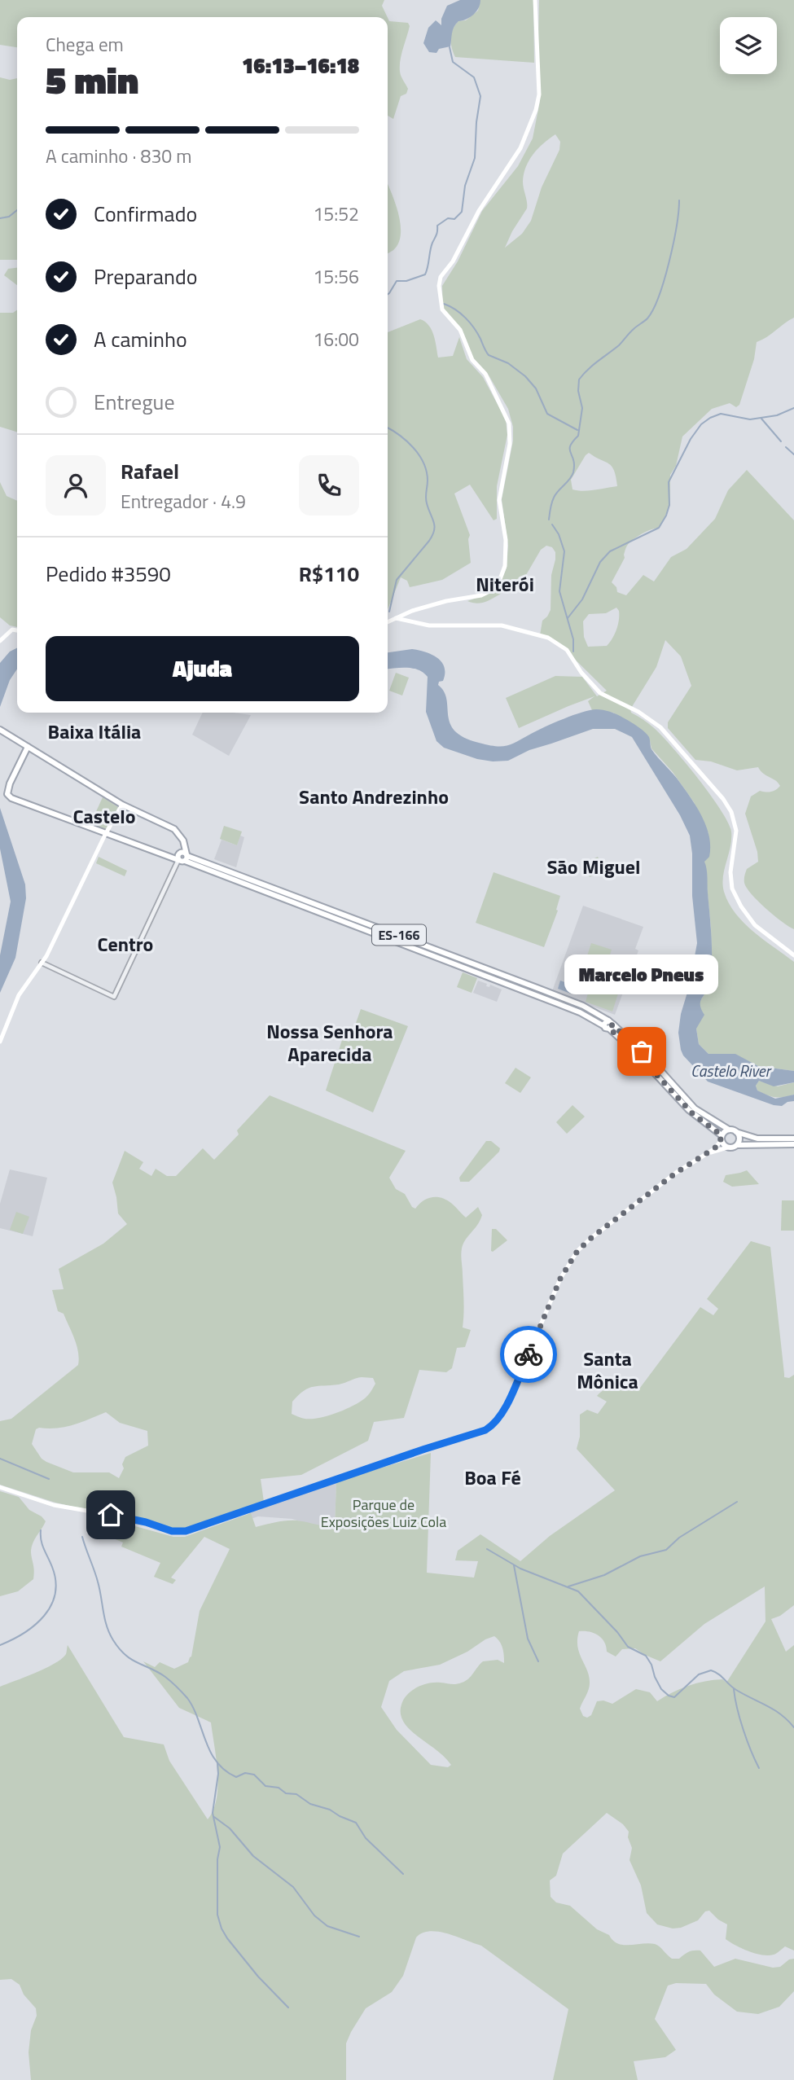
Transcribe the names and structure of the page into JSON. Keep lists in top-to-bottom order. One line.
{"streets":{"main road":["ES-166"]},"districts":["Niterói","Baixa Itália","Santo Andrezinho","Castelo","São Miguel","Centro","Nossa Senhora Aparecida","Santa Mônica","Boa Fé"],"water":["Castelo River"],"parks":["Parque de Exposições Luiz Cola"],"places":["Marcelo Pneus"],"page":{"heading":["5 min","Chega em","16:13–16:18"],"panel":["Rafael","Entregador · 4.9","Pedido #3590","R$110"],"bar":"A caminho · 830 m","list":[["Confirmado","15:52"],["Preparando","15:56"],["A caminho","16:00"],"Entregue"],"buttons":"Ajuda","bubble":"Marcelo Pneus"}}
